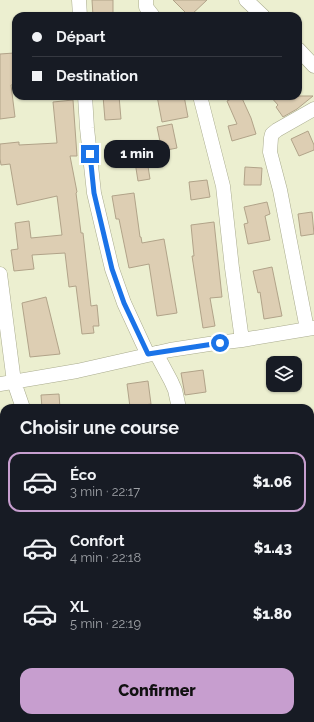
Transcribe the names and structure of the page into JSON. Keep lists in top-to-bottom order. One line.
{"page":{"banner":["Départ","Destination"],"bubble":"1 min","heading":"Choisir une course","list":[{"name":"Éco","note":"3 min · 22:17","value":"$1.06"},{"name":"Confort","note":"4 min · 22:18","value":"$1.43"},{"name":"XL","note":"5 min · 22:19","value":"$1.80"}],"buttons":"Confirmer"}}
